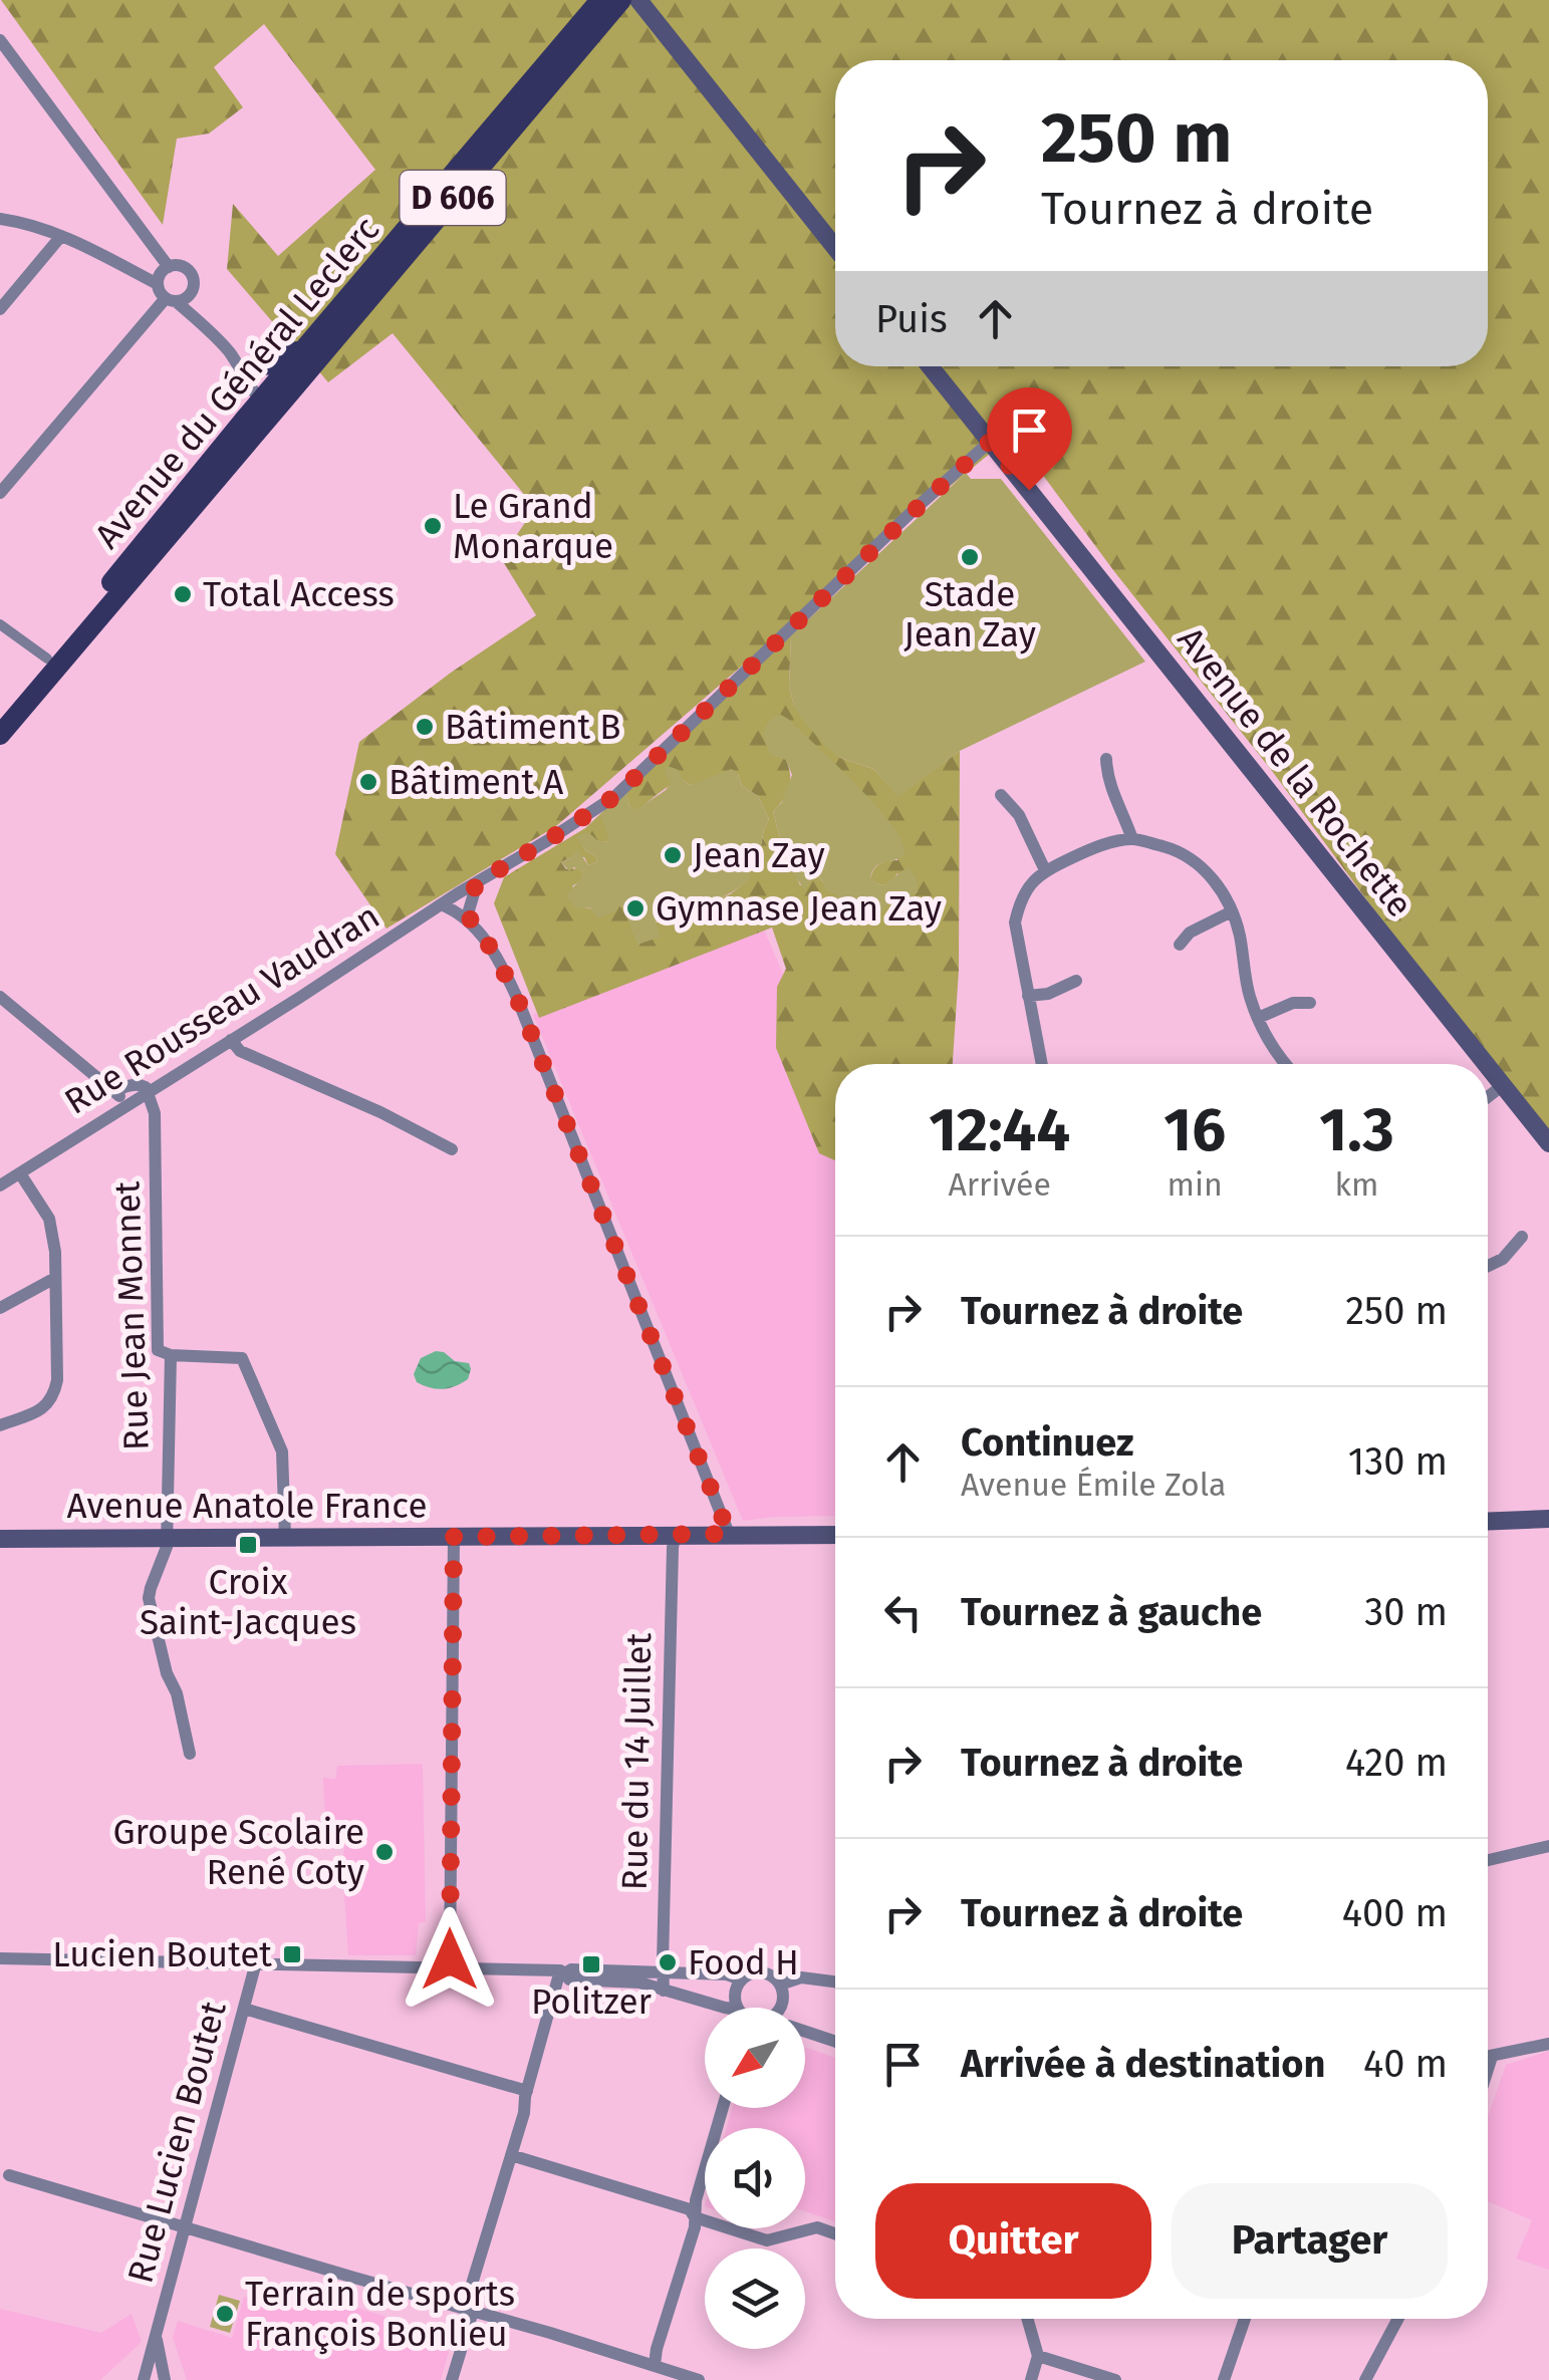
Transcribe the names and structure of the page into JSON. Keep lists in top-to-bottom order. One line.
{"streets":{"main road":["D 606","Avenue du Général Leclerc","Avenue de la Rochette","Avenue Anatole France"],"street":["Rue Rousseau Vaudran","Rue Jean Monnet","Rue du 14 Juillet","Rue Lucien Boutet"]},"crossings":[["Avenue de la Rochette","Rue Rousseau Vaudran"],["Rue Rousseau Vaudran","Rue Jean Monnet"],["Rue Jean Monnet","Avenue Anatole France"],["Avenue Anatole France","Rue du 14 Juillet"]],"places":{"other":["Le Grand Monarque","Stade Jean Zay","Total Access","Bâtiment B","Bâtiment A","Jean Zay","Gymnase Jean Zay","Groupe Scolaire René Coty","Food H","Terrain de sports François Bonlieu"],"transit":["Croix Saint-Jacques","Lucien Boutet","Politzer"]},"north":"bottom left","page":{"turn":["250 m","Tournez à droite"],"then":"Puis","eta":["12:44","Arrivée","16","min","1.3","km"],"list":[{"name":"Tournez à droite","value":"250 m"},{"name":"Continuez","note":"Avenue Émile Zola","value":"130 m"},{"name":"Tournez à gauche","value":"30 m"},{"name":"Tournez à droite","value":"420 m"},{"name":"Tournez à droite","value":"400 m"},{"name":"Arrivée à destination","value":"40 m"}],"buttons":["Quitter","Partager"]}}
